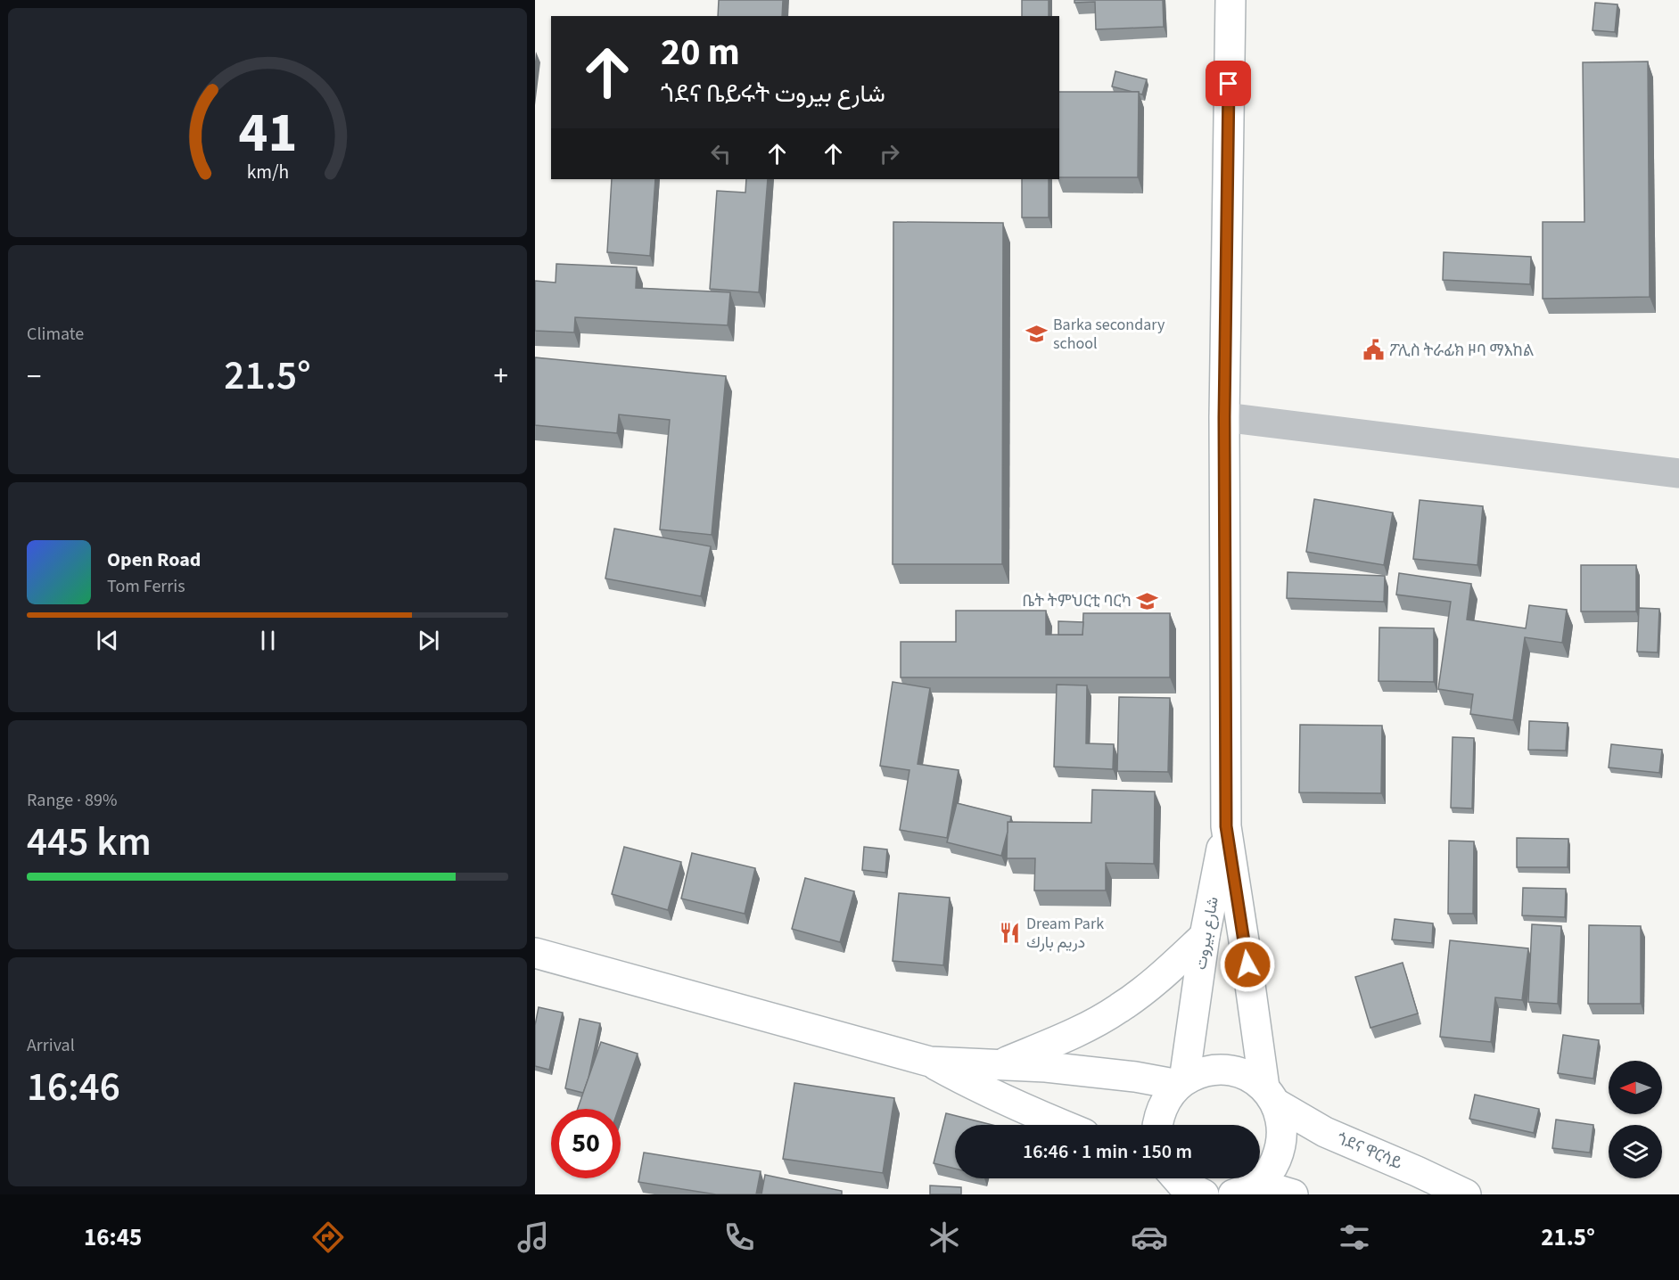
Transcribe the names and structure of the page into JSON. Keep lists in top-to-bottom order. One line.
{"streets":{"main road":["شارع بيروت","ጎደና ዋርሳይ"]},"crossings":[["شارع بيروت","ጎደና ዋርሳይ"]],"places":{"school or university":["Barka secondary school","ቤት ትምህርቲ ባርካ"],"public building":["ፖሊስ ትራፊክ ዞባ ማእከል"],"restaurant":["Dream Park دريم بارك"]},"north":"left","page":{"turn":["20 m","ጎደና ቤይሩት شارع بيروت"],"tile":["Climate",["Range · 89%","445 km"],["Arrival","16:46"]],"heat":["−","21.5°","+"],"song":["Open Road","Tom Ferris"],"limit":"50","trip":"16:46 · 1 min · 150 m","tabs":["16:45","21.5°"],"gauge":["41","km/h"]}}
